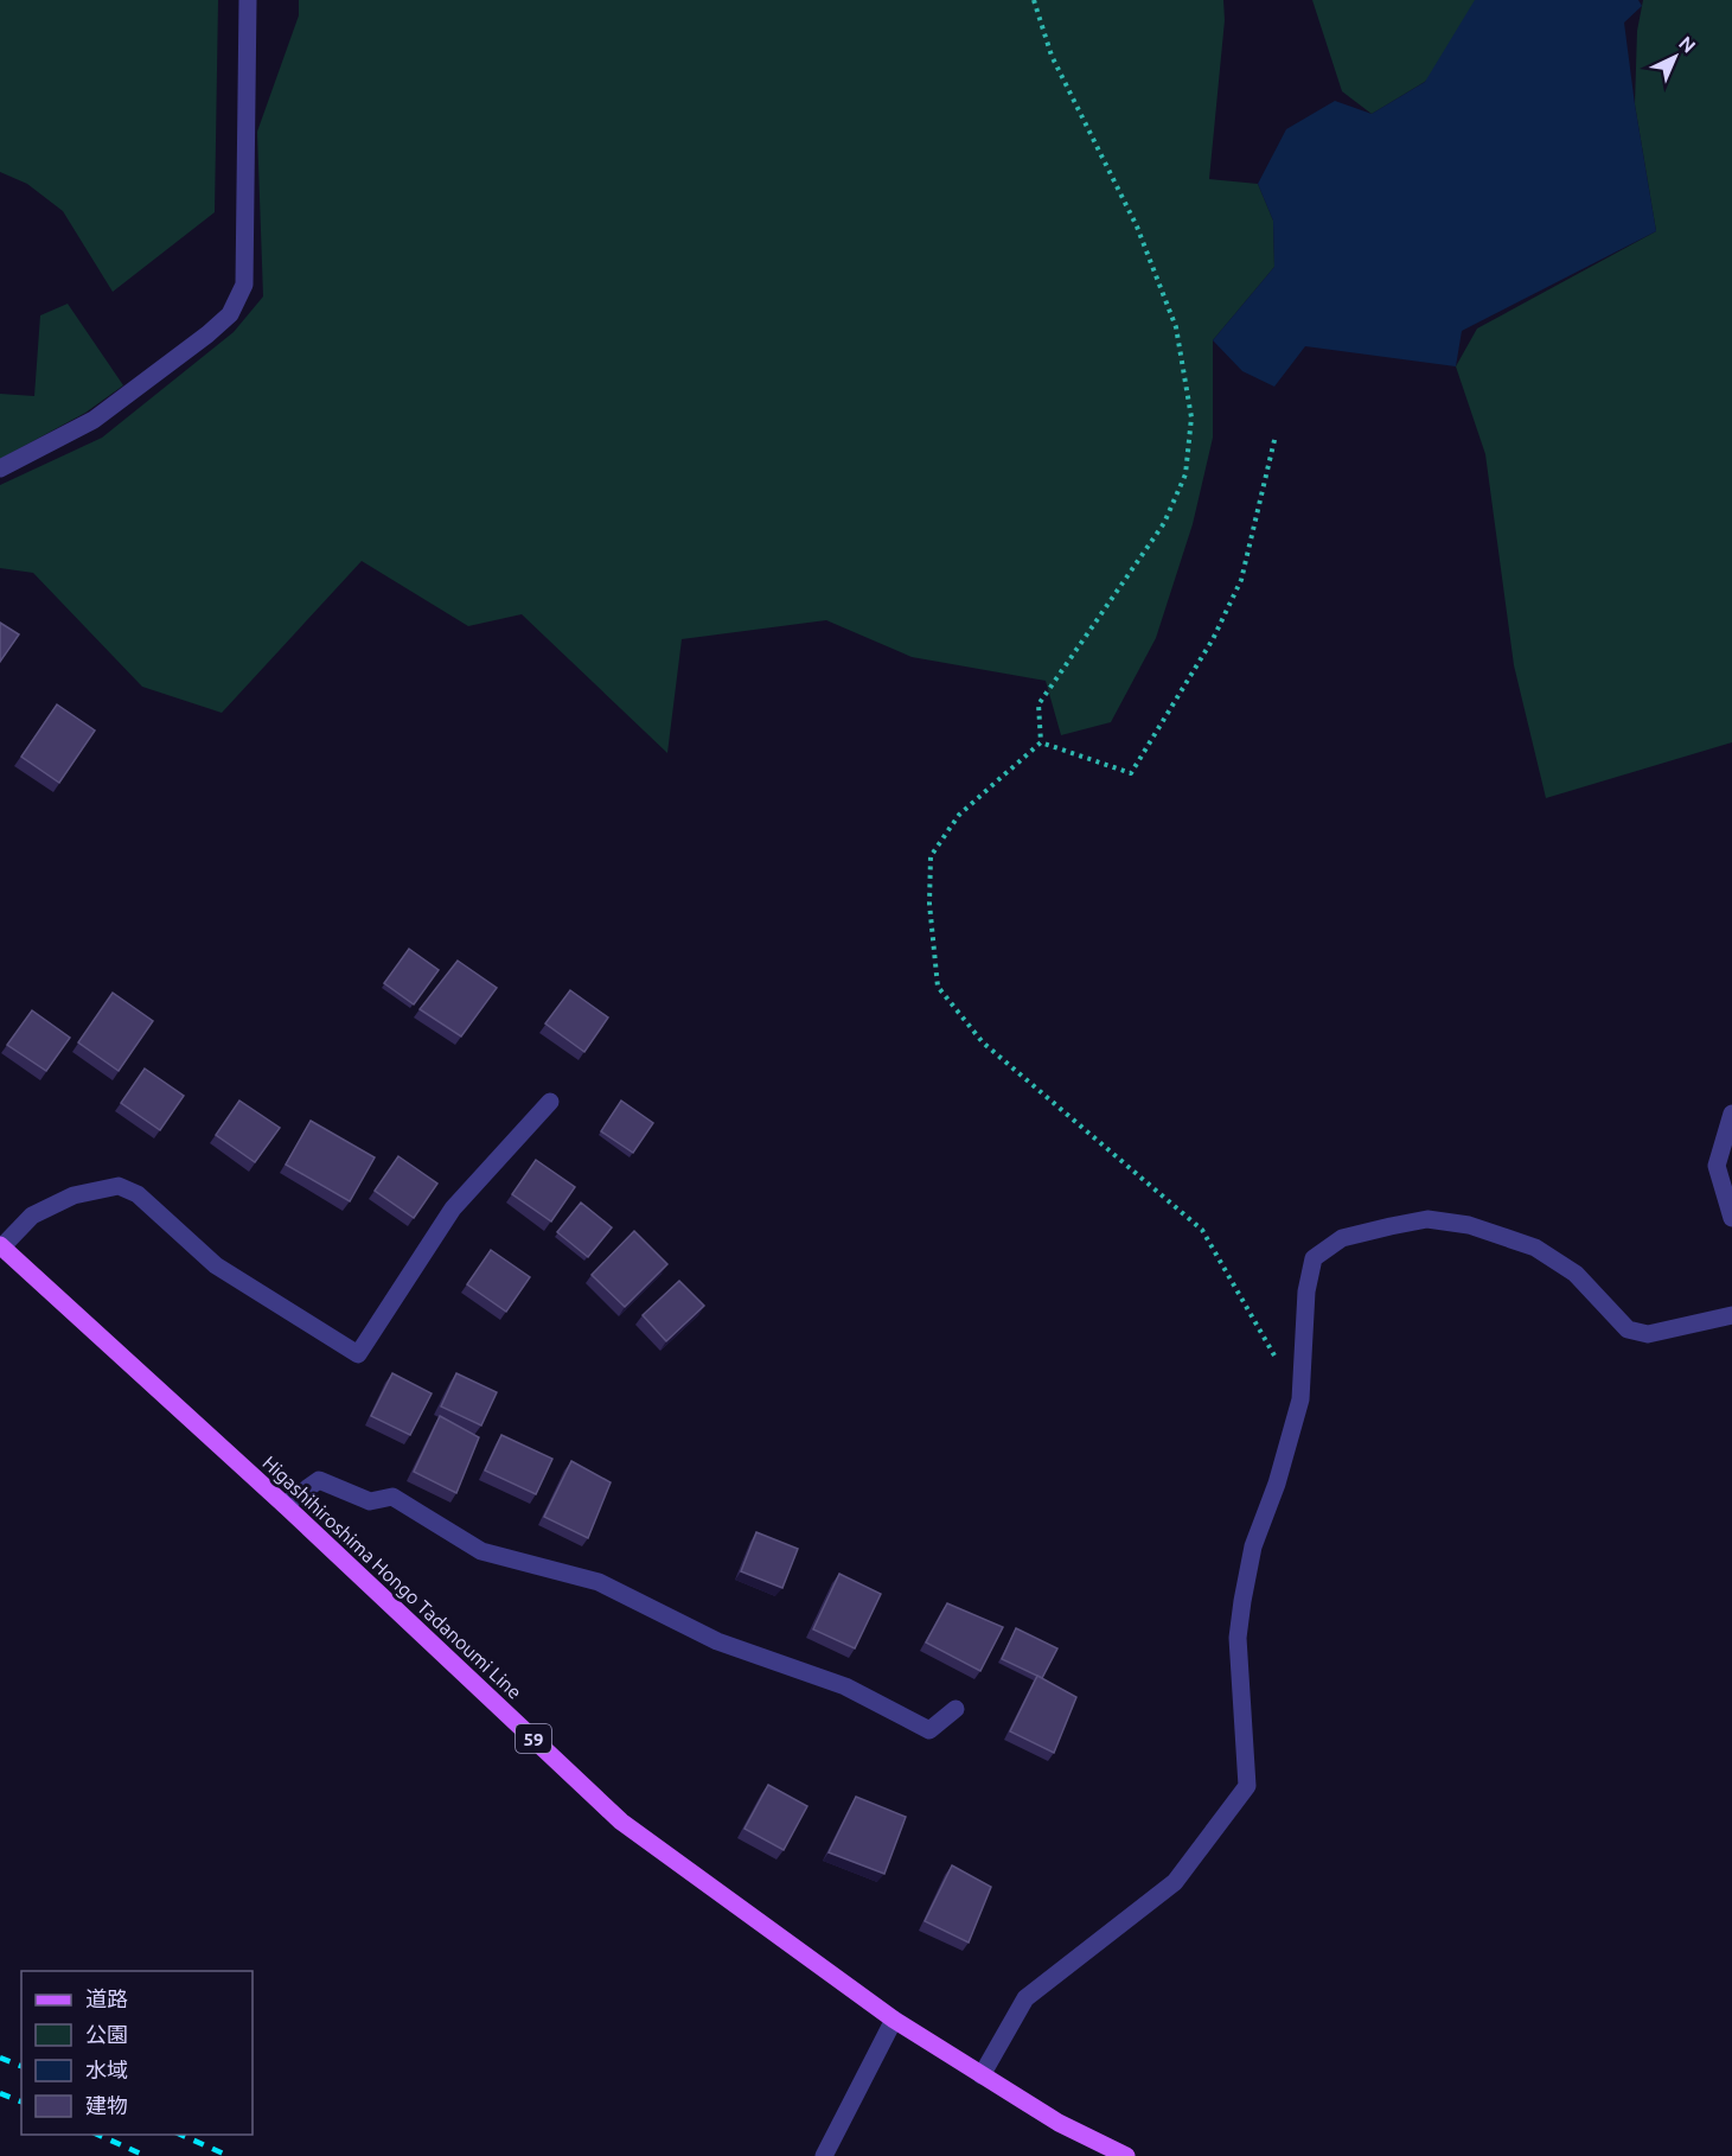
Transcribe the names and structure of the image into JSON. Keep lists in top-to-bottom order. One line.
{"streets":{"main road":["Higashihiroshima Hongo Tadanoumi Line","59"]},"legend":["道路","公園","水域","建物"],"north":"top right"}
